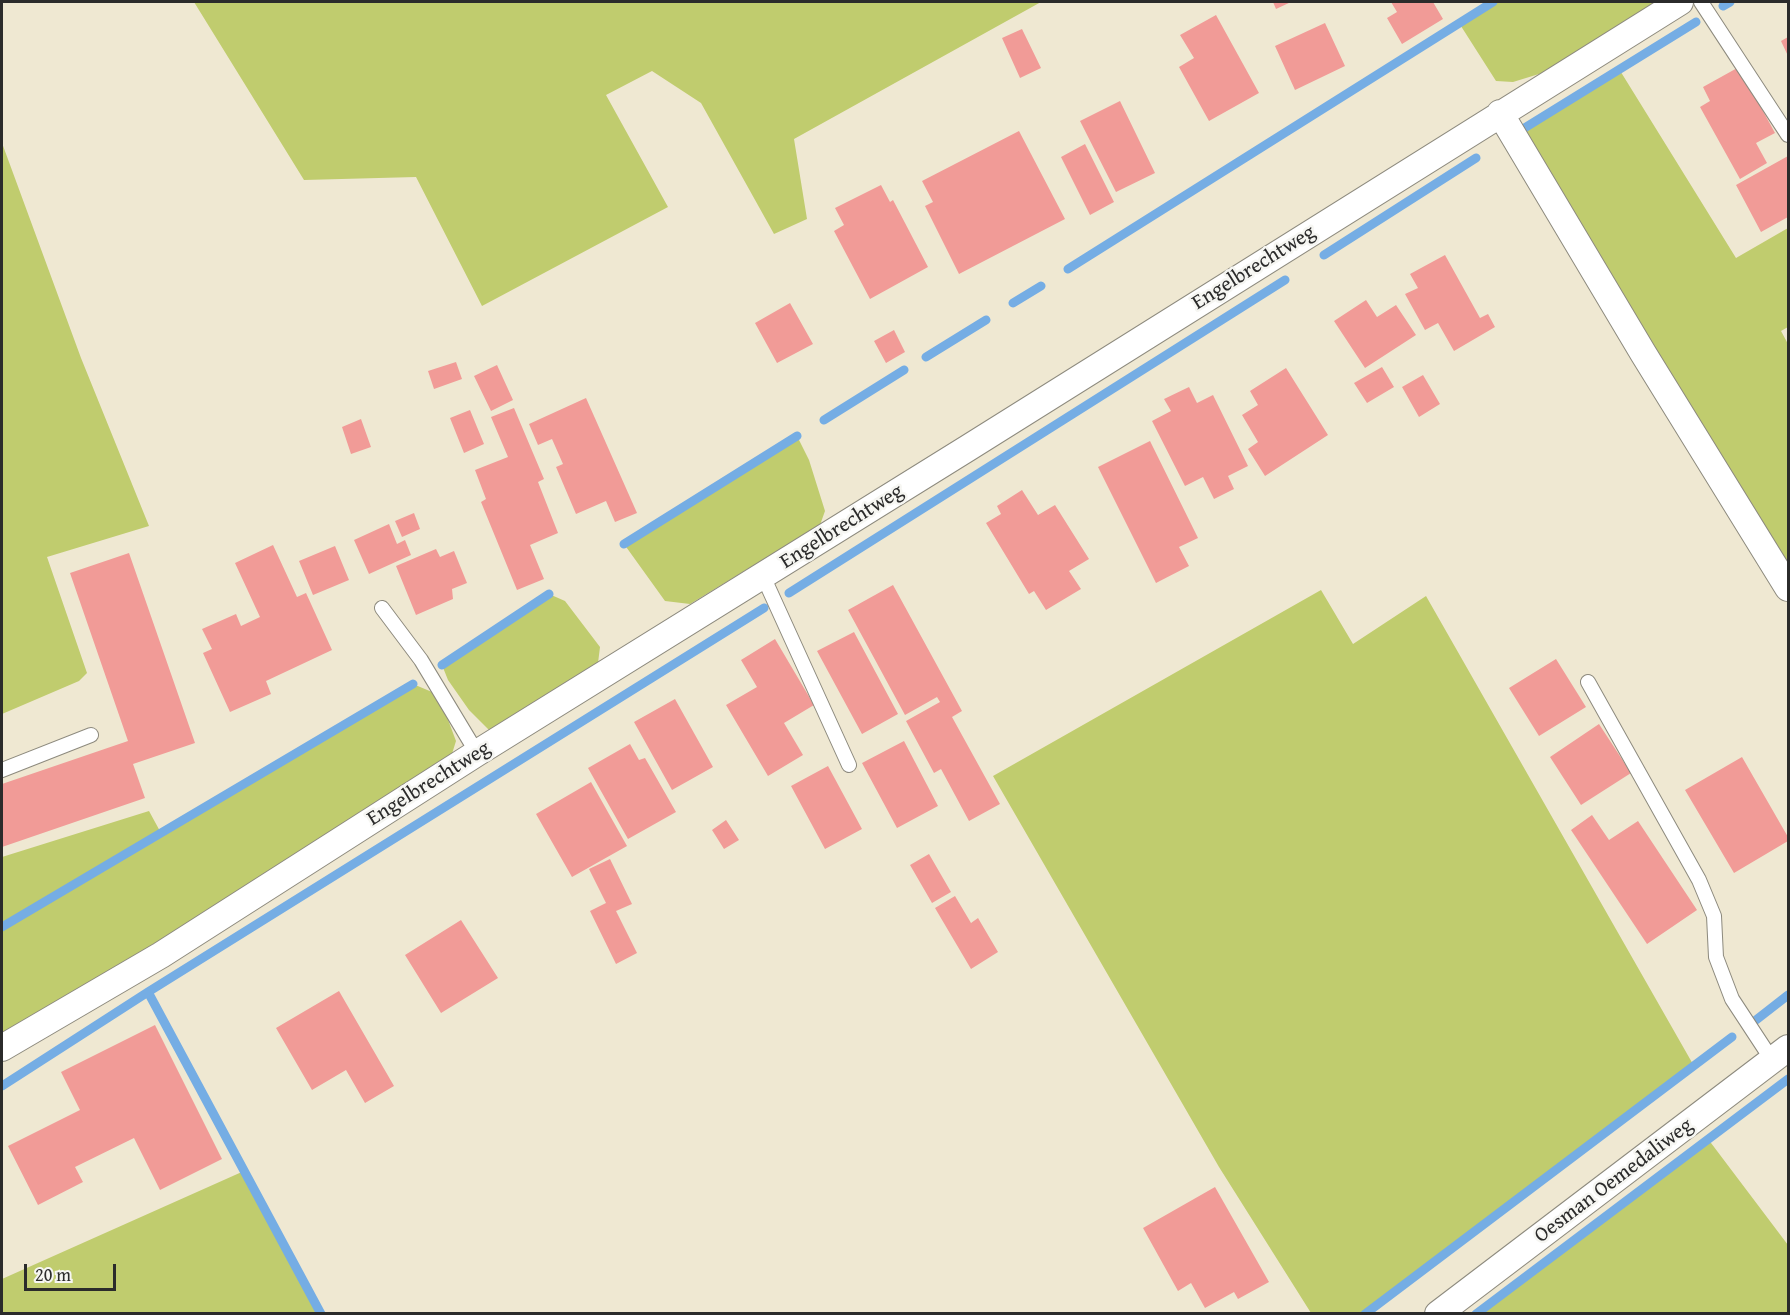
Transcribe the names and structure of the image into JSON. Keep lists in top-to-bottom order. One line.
{"streets":{"street":["Engelbrechtweg","Oesman Oemedaliweg"]},"scale_bar":"20 m"}
